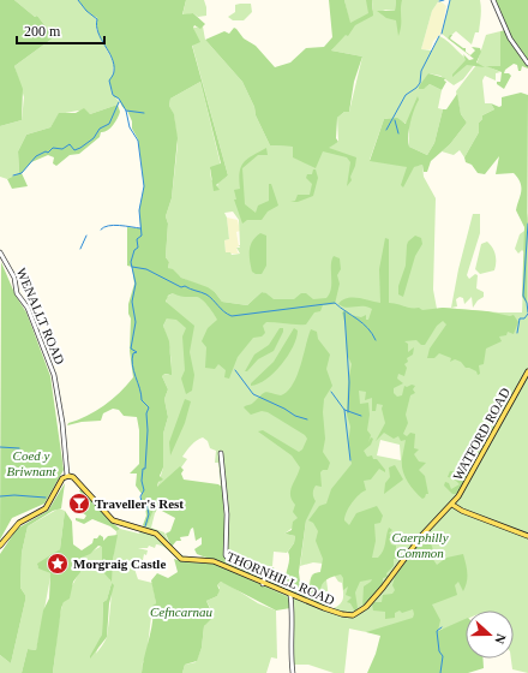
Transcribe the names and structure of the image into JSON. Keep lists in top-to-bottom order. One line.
{"streets":{"main road":["WATFORD ROAD","THORNHILL ROAD"],"street":["WENALLT ROAD"]},"crossings":[["WENALLT ROAD","THORNHILL ROAD"],["WATFORD ROAD","THORNHILL ROAD"]],"parks":["Coed y Briwnant","Caerphilly Common","Cefncarnau"],"places":{"bar":["Traveller's Rest"],"place":["Morgraig Castle"]},"scale_bar":"200 m","north":"right"}
